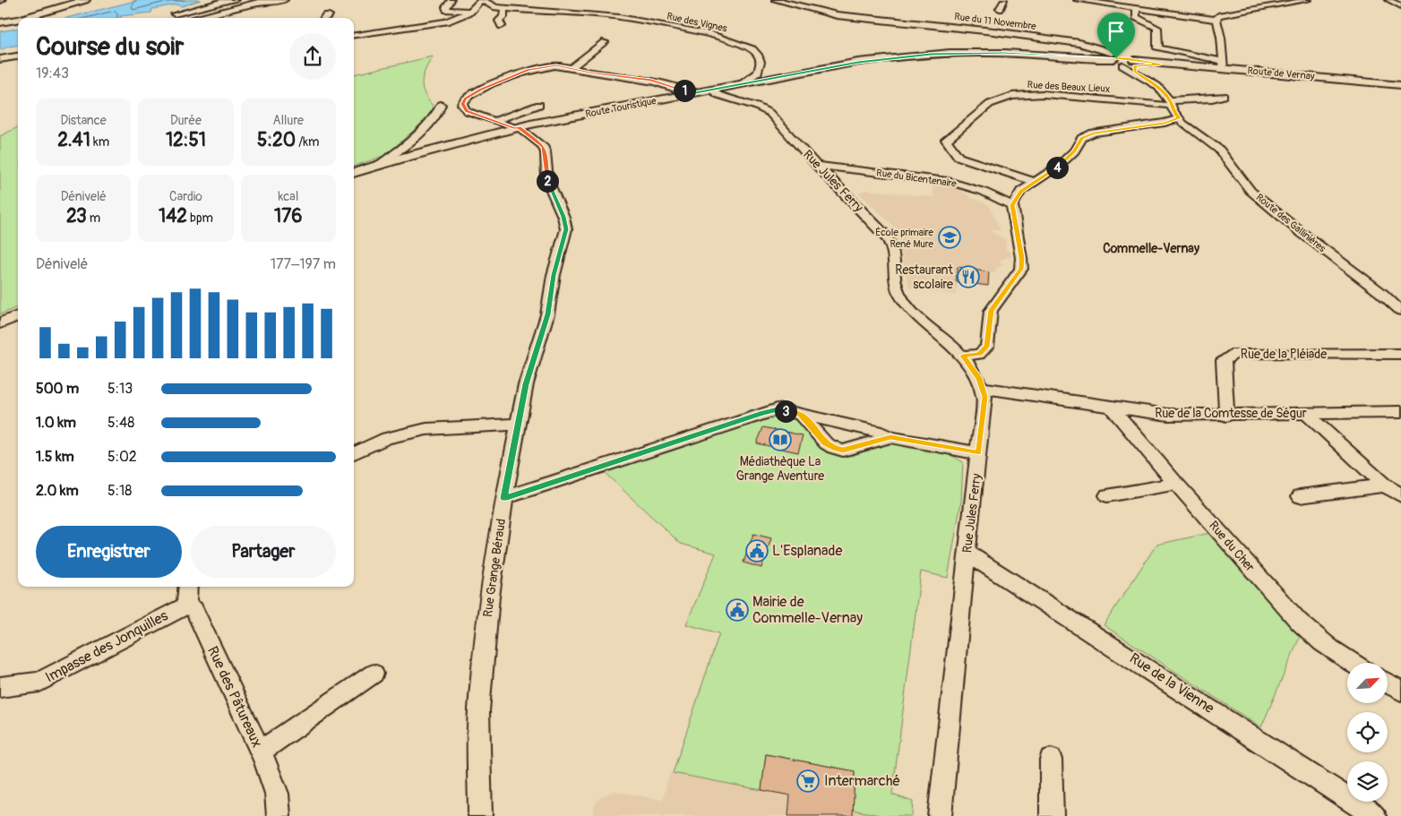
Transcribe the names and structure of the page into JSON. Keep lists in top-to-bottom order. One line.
{"streets":{"street":["Rue du 11 Novembre","Rue des Vignes","Route de Vernay","Rue des Beaux Lieux","Route Touristique","Rue du Bicentenaire","Rue Jules Ferry","Route des Gallinières","Rue de la Pléiade","Rue de la Comtesse de Ségur","Rue du Cher","Rue Grange Béraud","Impasse des Jonquilles","Rue de la Vienne","Rue des Pâtureaux"]},"crossings":[["Rue du 11 Novembre","Route Touristique"],["Route de Vernay","Route Touristique"],["Route de Vernay","Route des Gallinières"],["Rue des Beaux Lieux","Route des Gallinières"],["Route Touristique","Rue Jules Ferry"],["Route Touristique","Route des Gallinières"],["Route Touristique","Rue Grange Béraud"],["Rue du Bicentenaire","Rue Jules Ferry"],["Rue Jules Ferry","Rue de la Comtesse de Ségur"],["Rue Jules Ferry","Rue de la Vienne"],["Rue de la Pléiade","Rue de la Comtesse de Ségur"],["Rue de la Comtesse de Ségur","Rue du Cher"],["Impasse des Jonquilles","Rue des Pâtureaux"]],"districts":["Commelle-Vernay"],"places":{"school or university":["École primaire René Mure"],"restaurant":["Restaurant scolaire"],"library":["Médiathèque La Grange Aventure"],"public building":["L'Esplanade","Mairie de Commelle-Vernay"],"supermarket":["Intermarché"]},"north":"top right","page":{"heading":["Course du soir","19:43"],"pins":["1","4","2","3"],"stats":[["Distance","2.41 km"],["Durée","12:51"],["Allure","5:20 /km"],["Dénivelé","23 m"],["Cardio","142 bpm"],["kcal","176"]],"chart":["Dénivelé","177–197 m"],"list":[{"name":"500 m","note":"5:13"},{"name":"1.0 km","note":"5:48"},{"name":"1.5 km","note":"5:02"},{"name":"2.0 km","note":"5:18"}],"buttons":["Enregistrer","Partager"]}}
